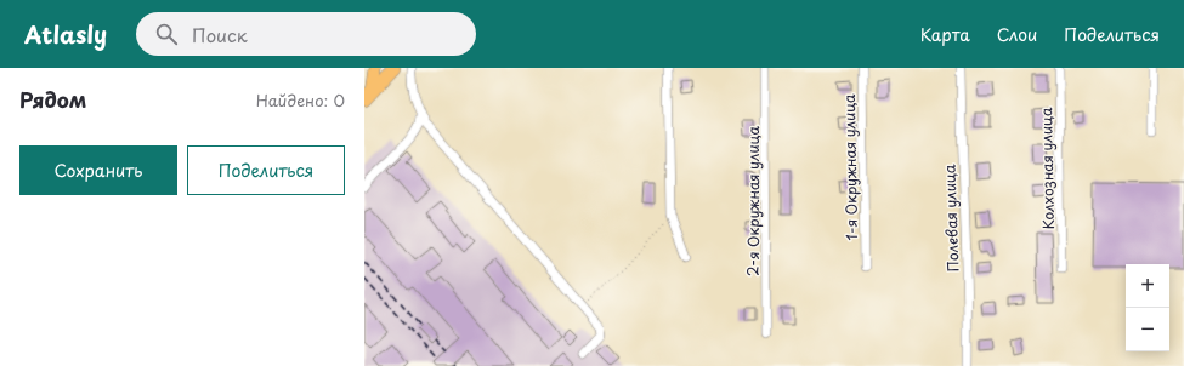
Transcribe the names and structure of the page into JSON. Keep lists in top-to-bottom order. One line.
{"streets":{"street":["1-я Окружная улица","Колхозная улица","2-я Окружная улица","Полевая улица"]},"page":{"header":"Atlasly","search":"Поиск","nav":["Карта","Слои","Поделиться"],"heading":["Рядом","Найдено: 0"],"buttons":["Сохранить","Поделиться"],"map_buttons":["+","−"]}}
